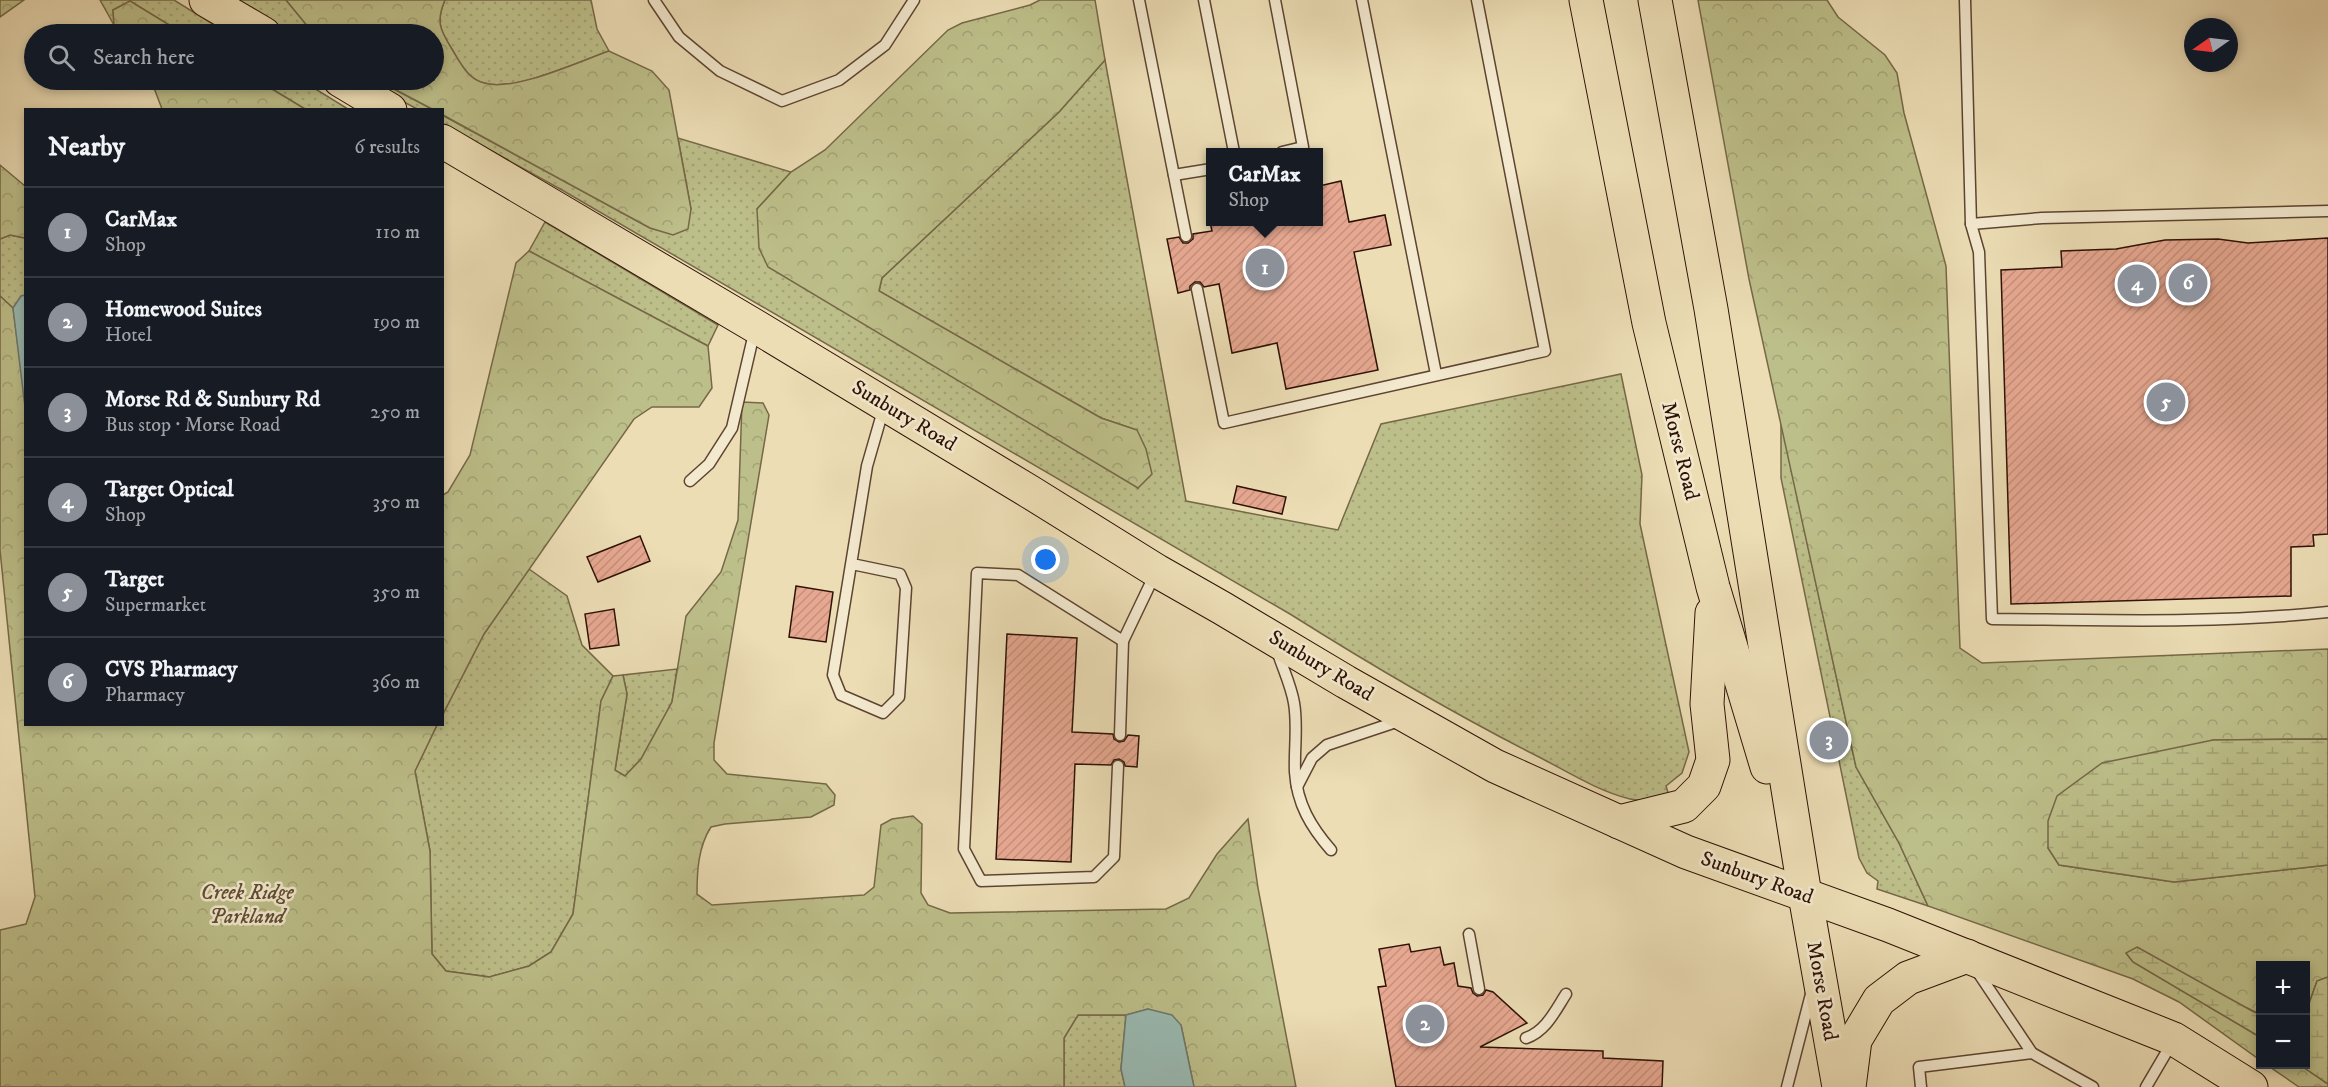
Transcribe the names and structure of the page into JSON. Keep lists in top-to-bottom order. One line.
{"streets":{"main road":["Sunbury Road","Morse Road"]},"crossings":[["Sunbury Road","Morse Road"]],"parks":["Creek Ridge Parkland"],"north":"left","page":{"search":"Search here","heading":["Nearby","6 results"],"popup":["CarMax","Shop"],"list":[{"mark":"1","name":"CarMax","note":"Shop","value":"110 m"},{"mark":"2","name":"Homewood Suites","note":"Hotel","value":"190 m"},{"mark":"3","name":"Morse Rd & Sunbury Rd","note":"Bus stop · Morse Road","value":"250 m"},{"mark":"4","name":"Target Optical","note":"Shop","value":"350 m"},{"mark":"5","name":"Target","note":"Supermarket","value":"350 m"},{"mark":"6","name":"CVS Pharmacy","note":"Pharmacy","value":"360 m"}],"pins":["1","6","4","5","3","2"],"map_buttons":["+","−"]}}
